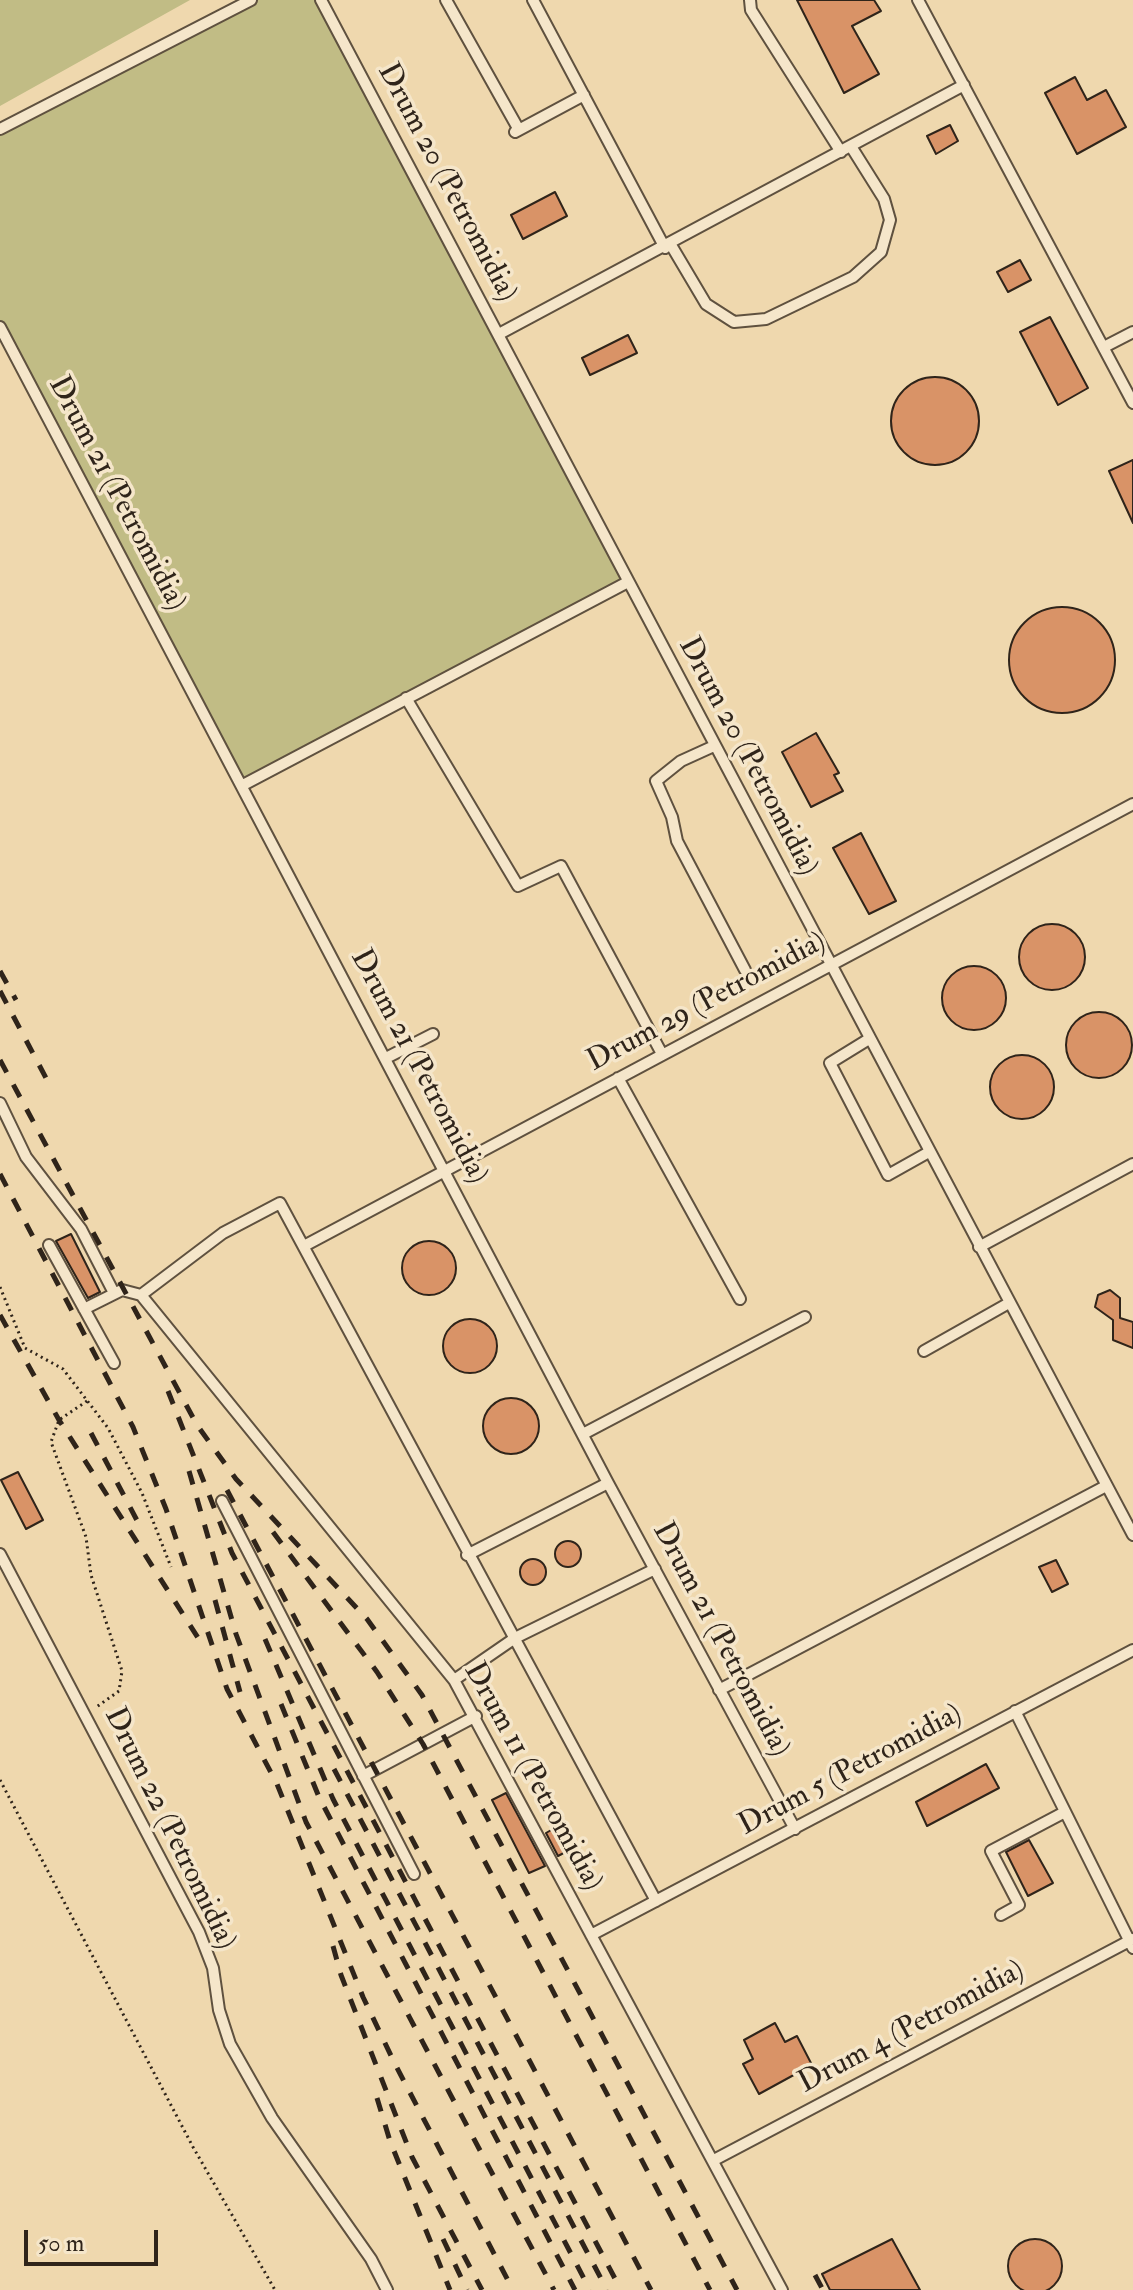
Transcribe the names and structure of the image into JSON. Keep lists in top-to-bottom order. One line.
{"streets":{"lane":["Drum 20 (Petromidia)","Drum 21 (Petromidia)","Drum 29 (Petromidia)","Drum 5 (Petromidia)","Drum 11 (Petromidia)","Drum 22 (Petromidia)","Drum 4 (Petromidia)"]},"crossings":[["Drum 20 (Petromidia)","Drum 29 (Petromidia)"],["Drum 21 (Petromidia)","Drum 29 (Petromidia)"],["Drum 21 (Petromidia)","Drum 5 (Petromidia)"],["Drum 5 (Petromidia)","Drum 11 (Petromidia)"],["Drum 11 (Petromidia)","Drum 4 (Petromidia)"]],"scale_bar":"50 m"}
